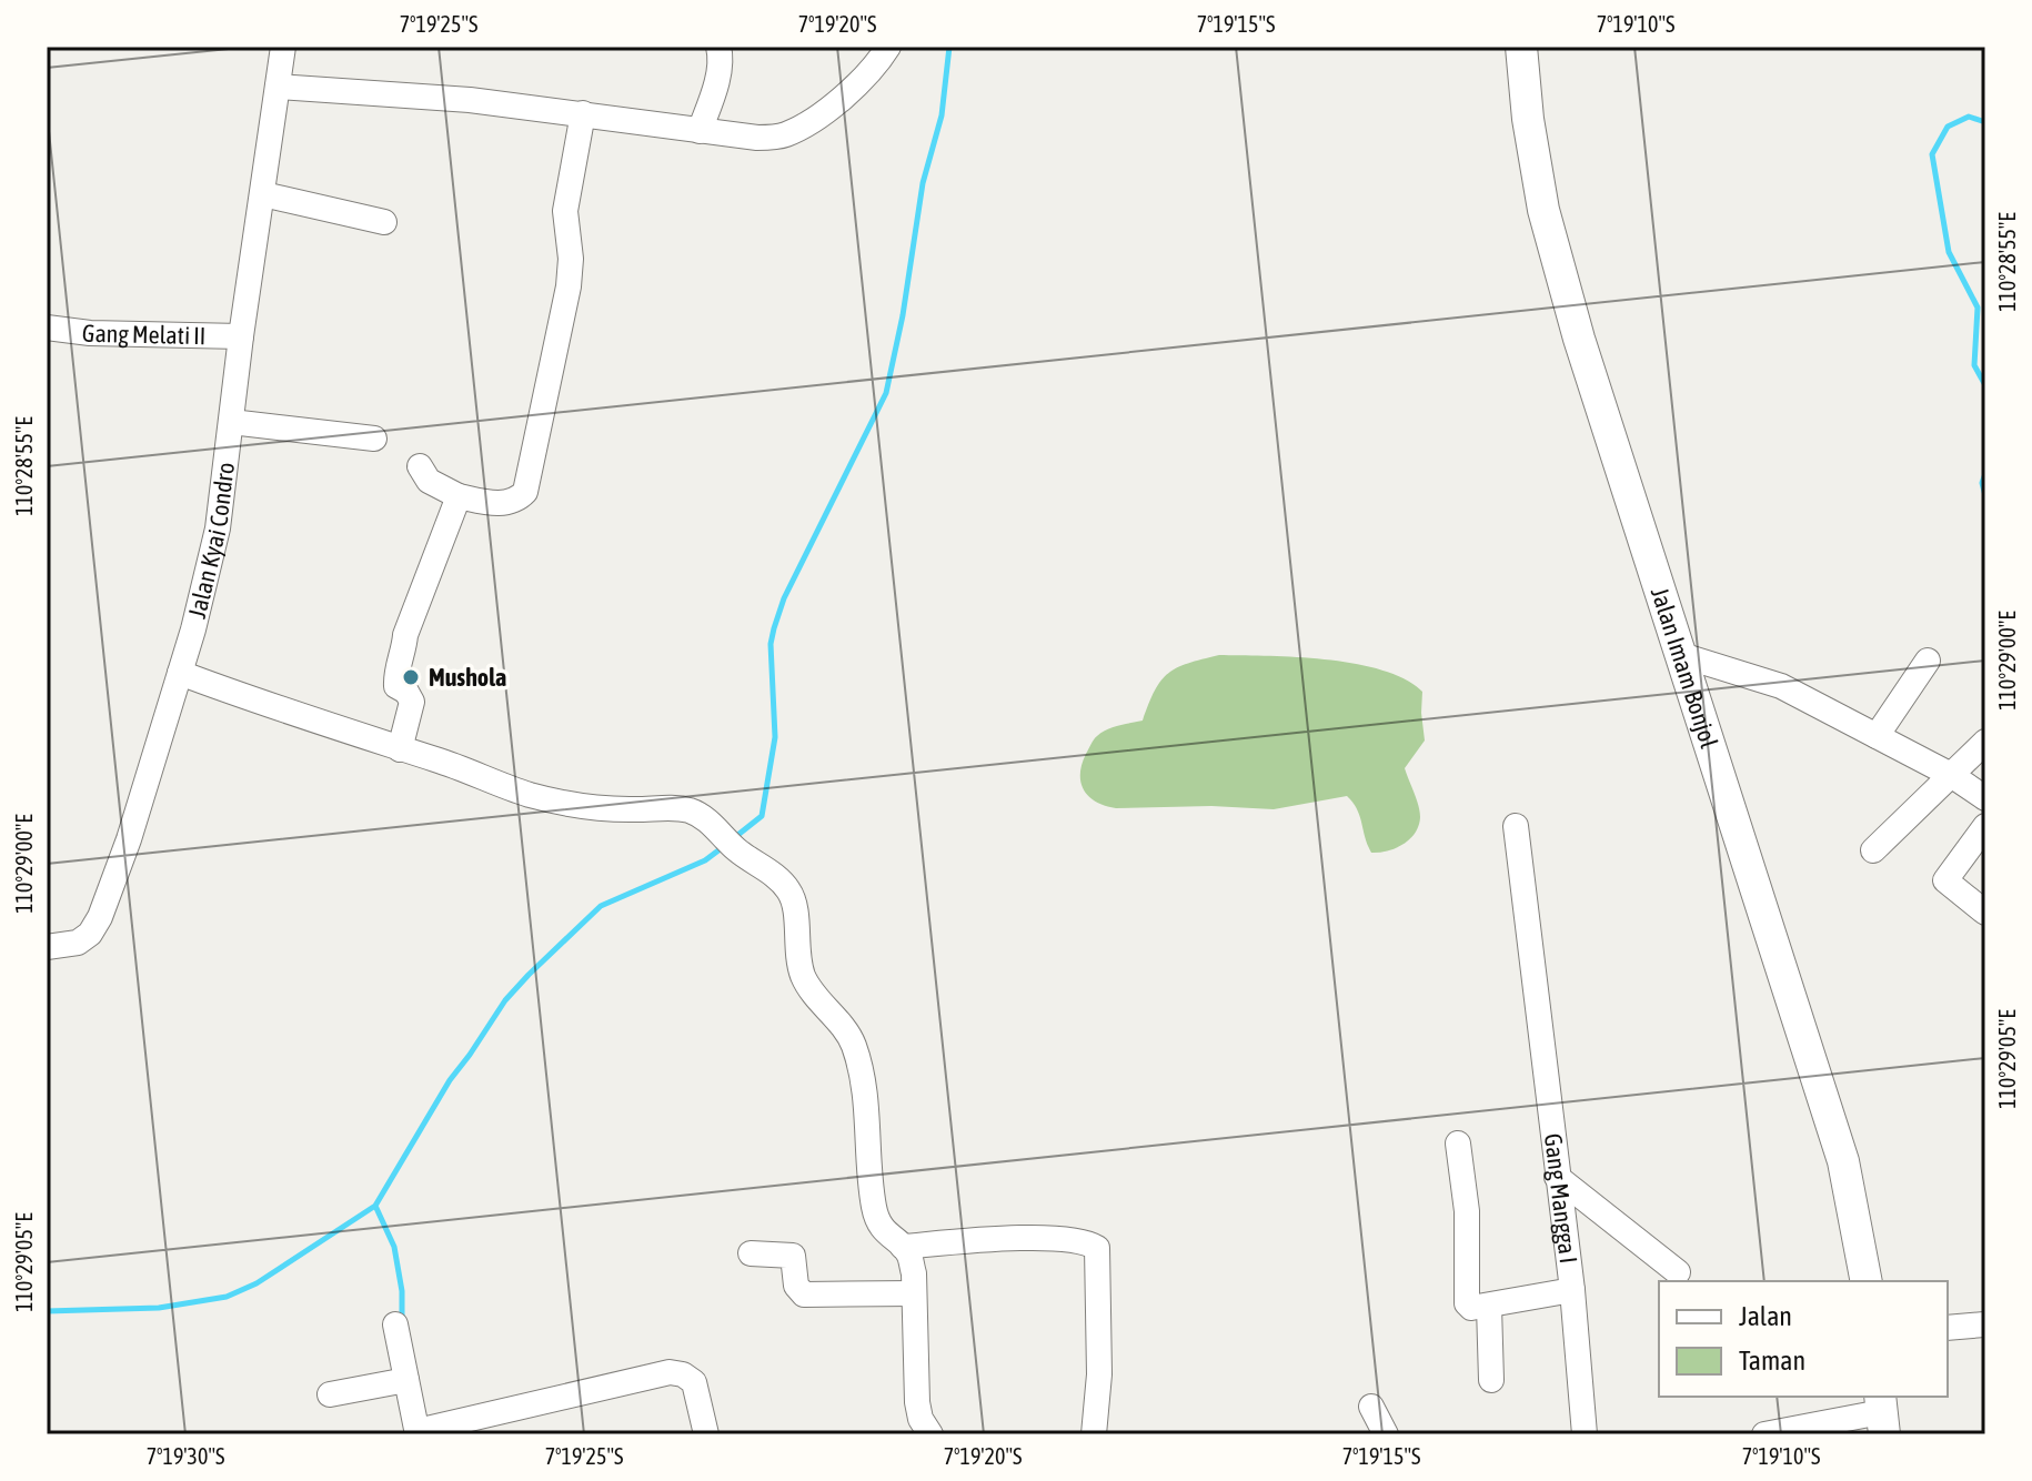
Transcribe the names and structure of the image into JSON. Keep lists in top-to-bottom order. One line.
{"streets":{"main road":["Jalan Imam Bonjol"],"street":["Gang Melati II","Jalan Kyai Condro","Gang Mangga I"]},"crossings":[["Gang Melati II","Jalan Kyai Condro"]],"places":["Mushola"],"legend":["Jalan","Taman"],"coordinates":["7°19'25\"S","7°19'20\"S","7°19'15\"S","7°19'10\"S","110°28'55\"E","110°29'00\"E","110°29'05\"E","7°19'30\"S"]}
